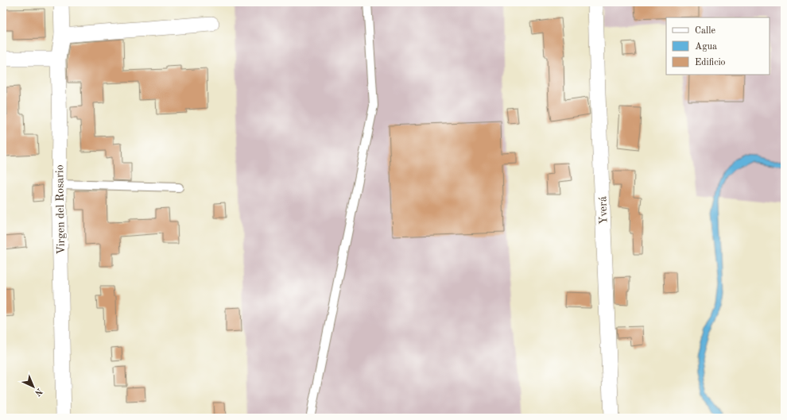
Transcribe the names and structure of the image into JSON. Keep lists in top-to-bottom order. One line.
{"streets":{"street":["Virgen del Rosario","Yverá"]},"legend":["Calle","Agua","Edificio"],"north":"bottom right"}
